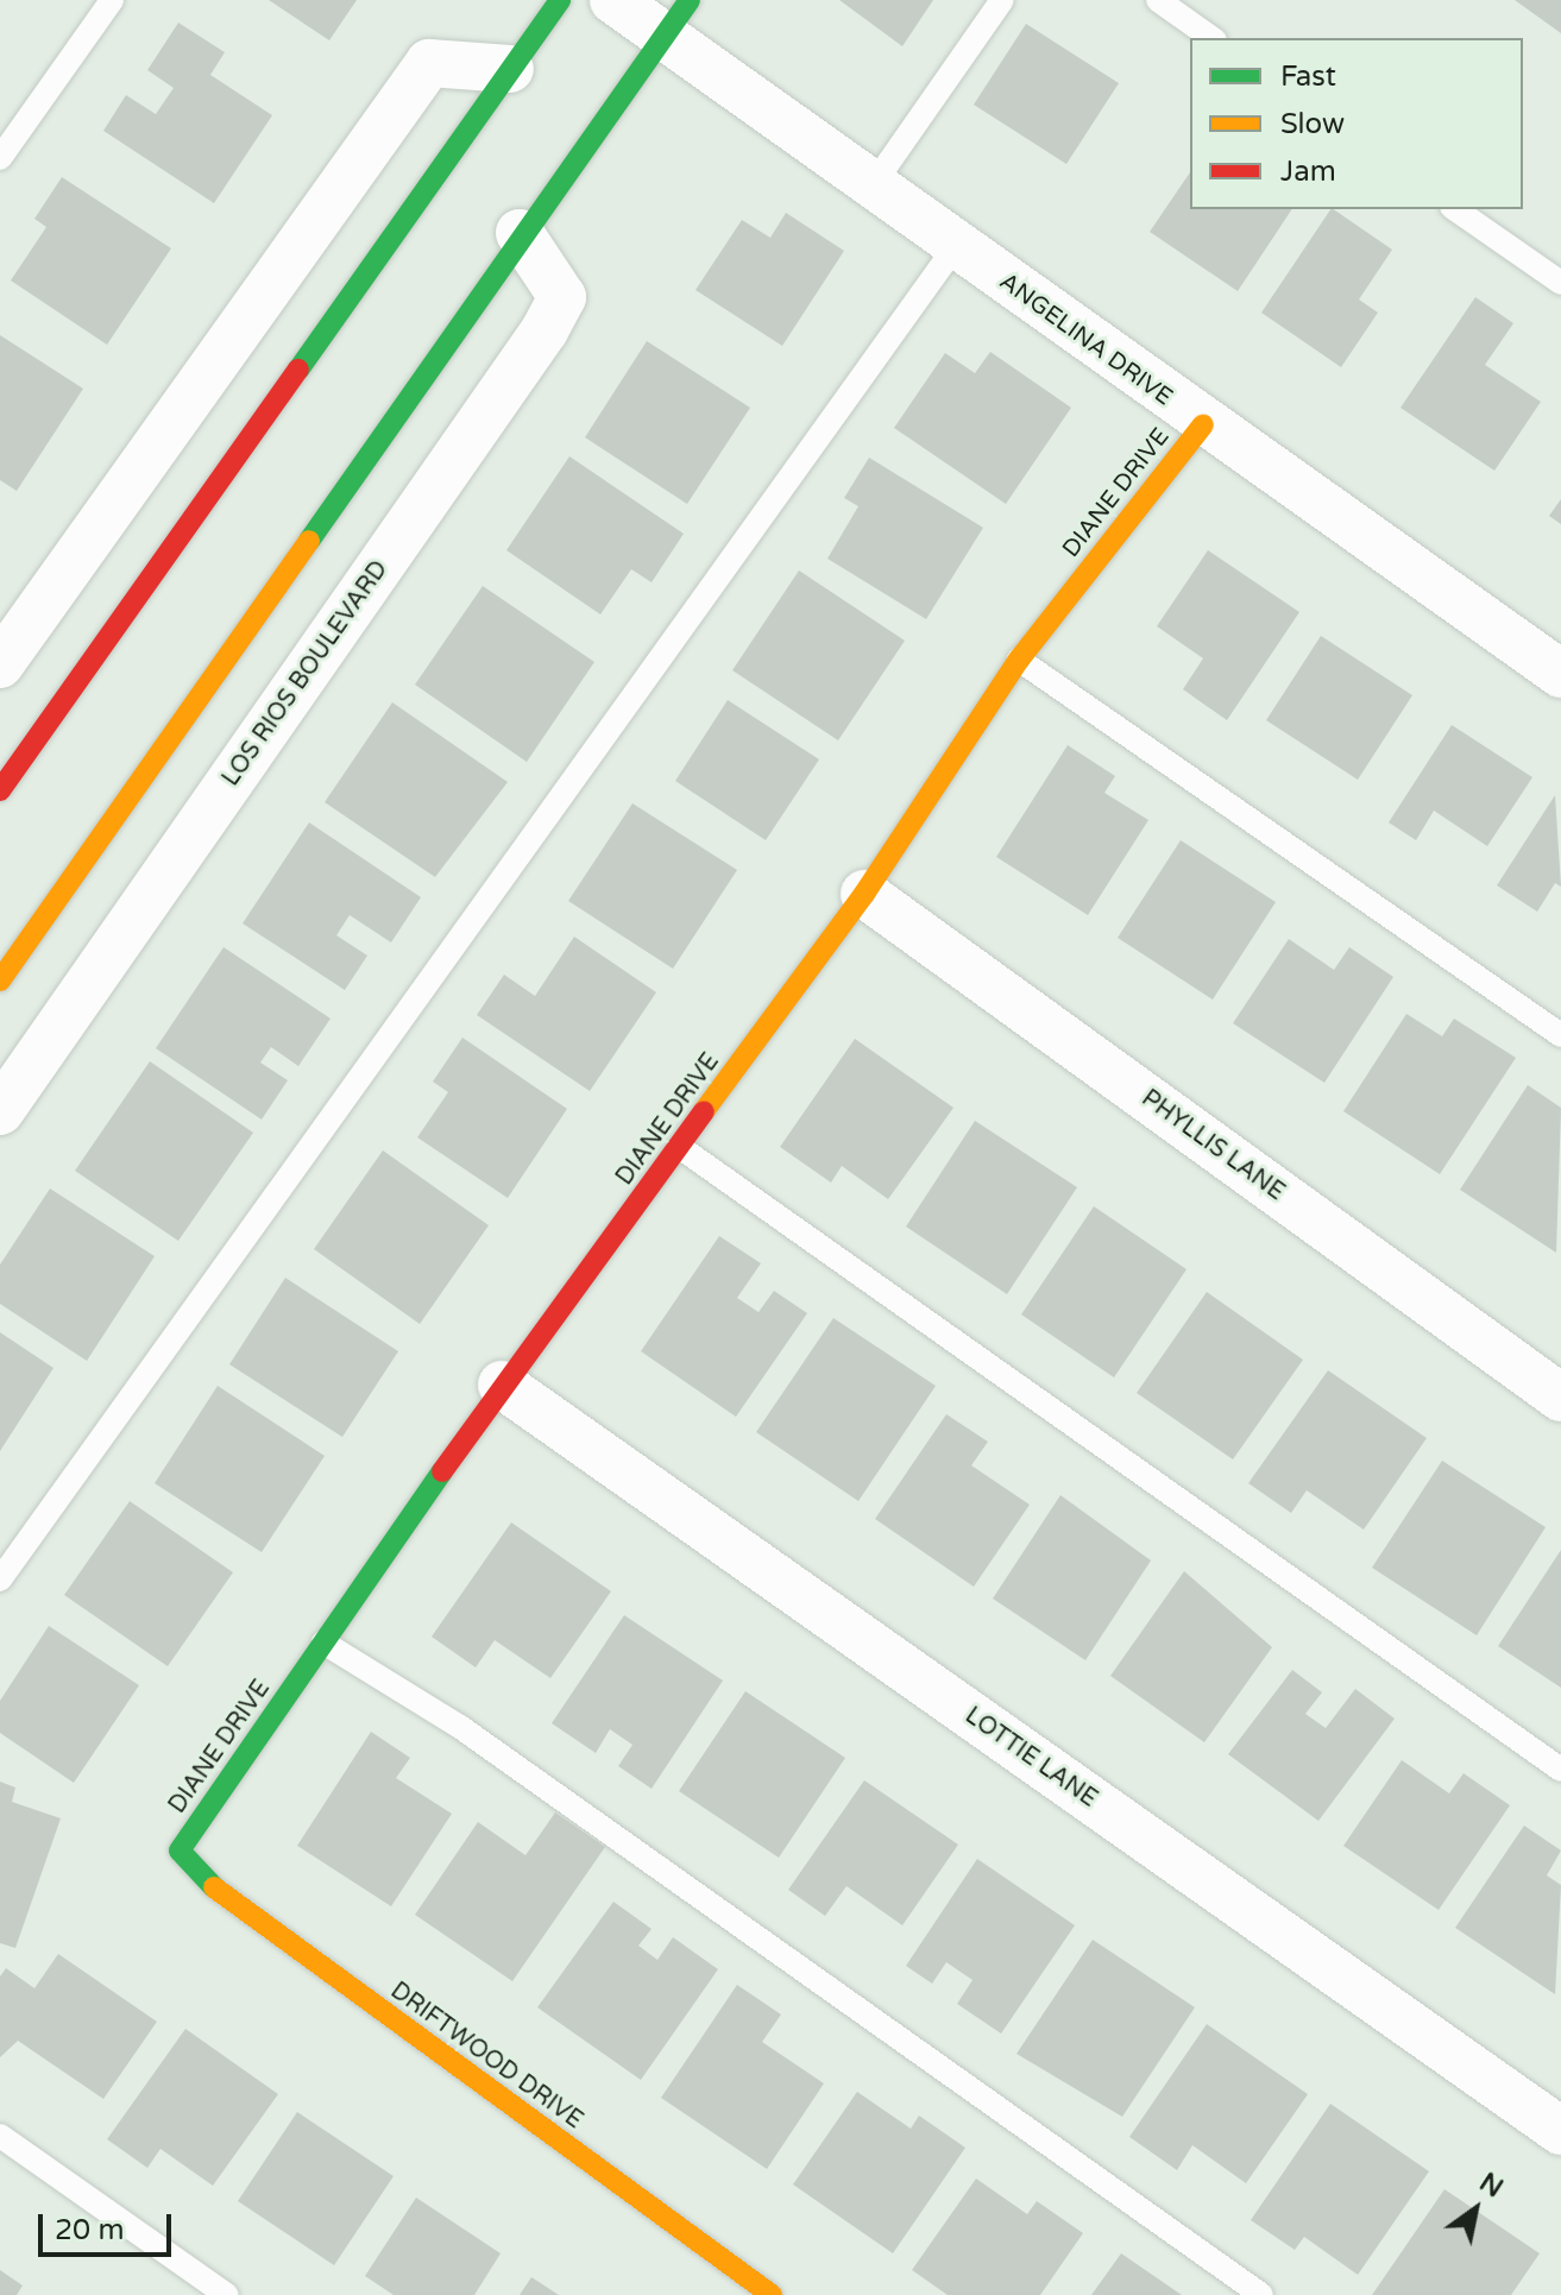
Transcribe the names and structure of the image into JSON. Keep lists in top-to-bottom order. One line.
{"streets":{"street":["ANGELINA DRIVE","DIANE DRIVE","LOS RIOS BOULEVARD","PHYLLIS LANE","LOTTIE LANE","DRIFTWOOD DRIVE"]},"crossings":[["ANGELINA DRIVE","DIANE DRIVE"],["DIANE DRIVE","PHYLLIS LANE"],["DIANE DRIVE","LOTTIE LANE"],["DIANE DRIVE","DRIFTWOOD DRIVE"]],"legend":["Fast","Slow","Jam"],"scale_bar":"20 m","north":"top right"}
